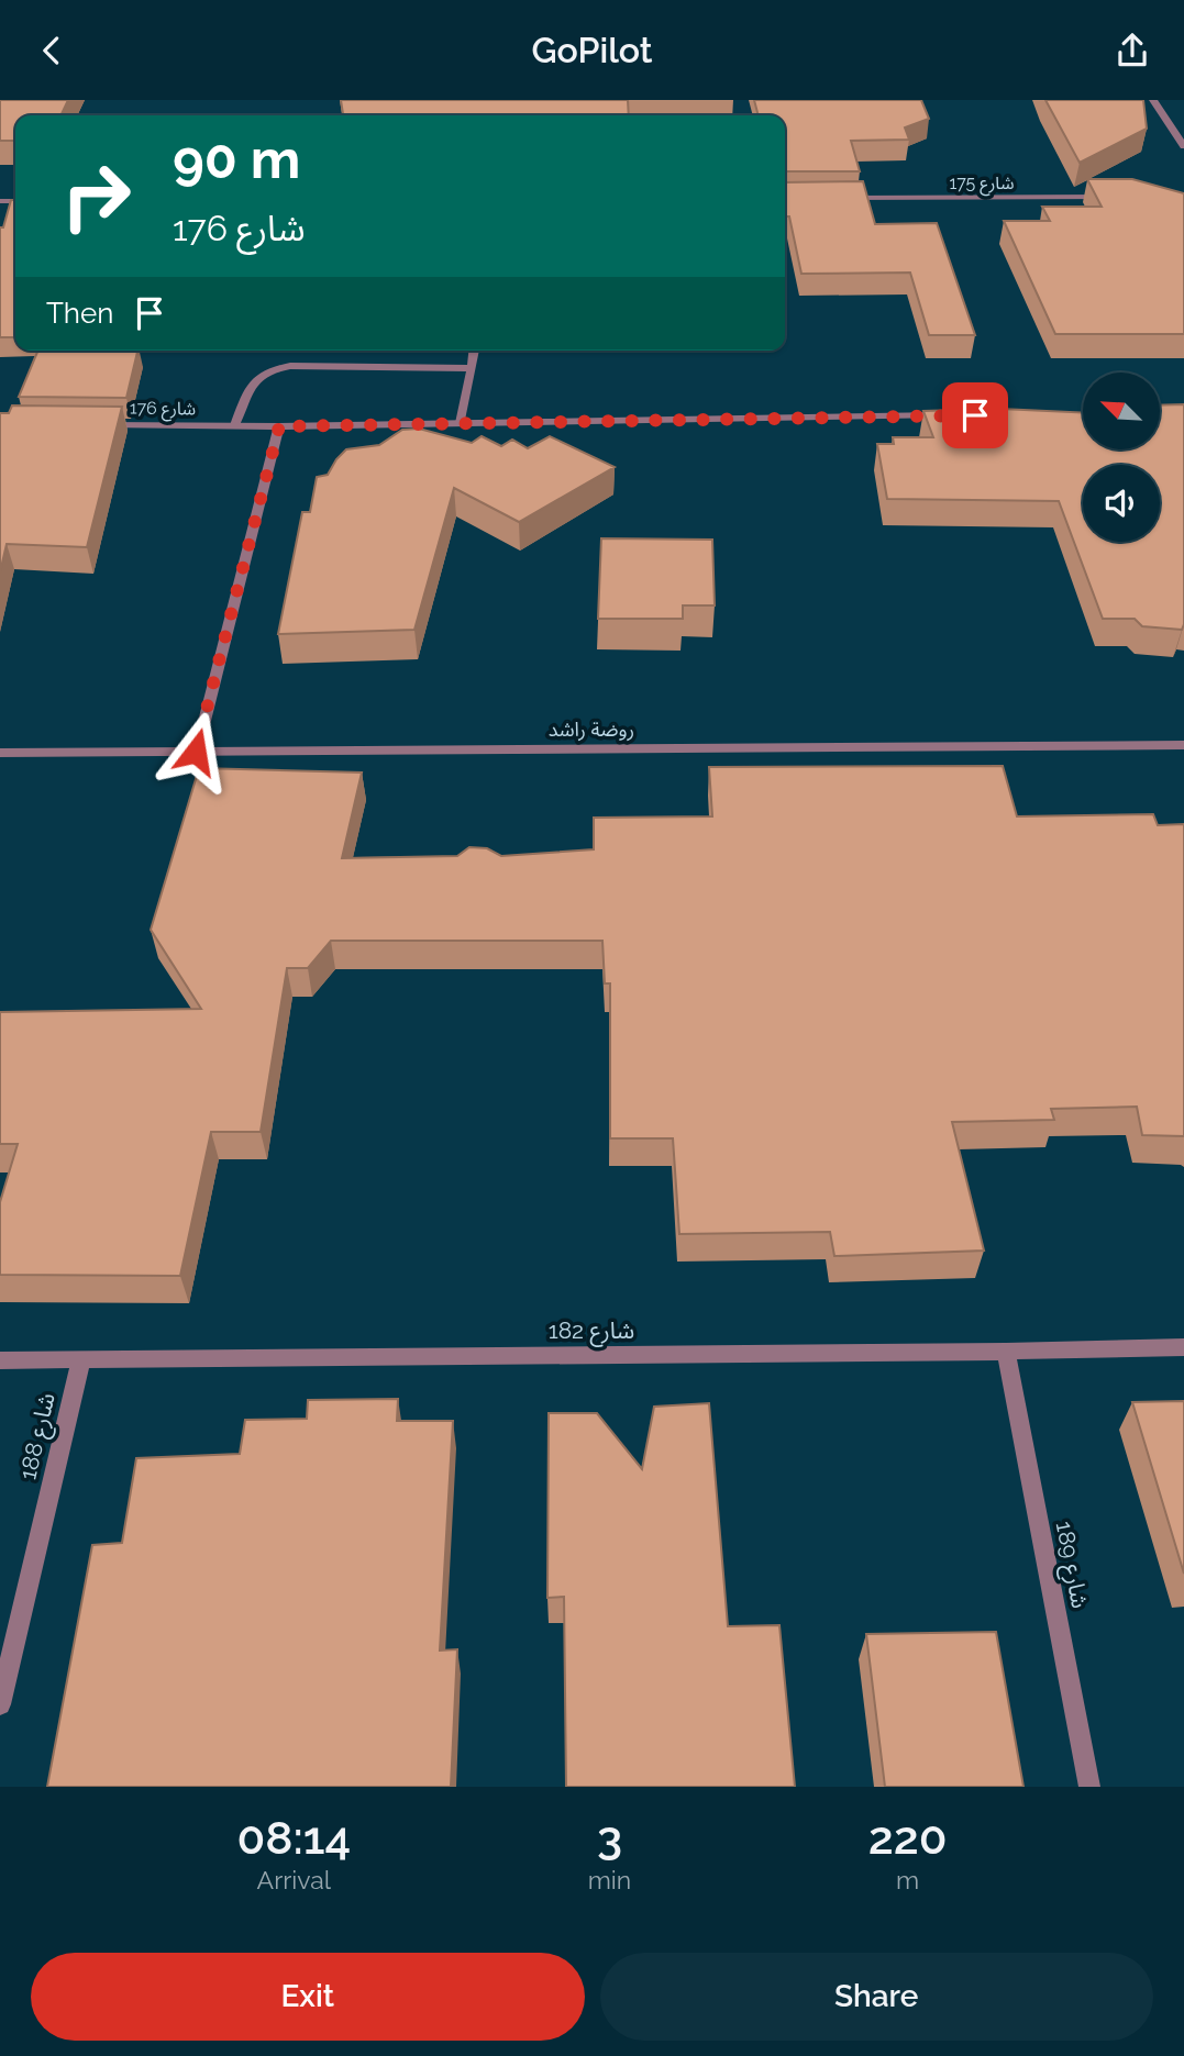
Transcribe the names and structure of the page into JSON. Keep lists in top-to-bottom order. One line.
{"streets":{"street":["شارع 175","شارع 176","روضة راشد","شارع 182","شارع 188","شارع 189"]},"crossings":[["شارع 182","شارع 188"],["شارع 182","شارع 189"]],"north":"top left","page":{"header":"GoPilot","turn":["90 m","شارع 176"],"then":"Then","eta":["08:14","Arrival","3","min","220","m"],"buttons":["Exit","Share"]}}
